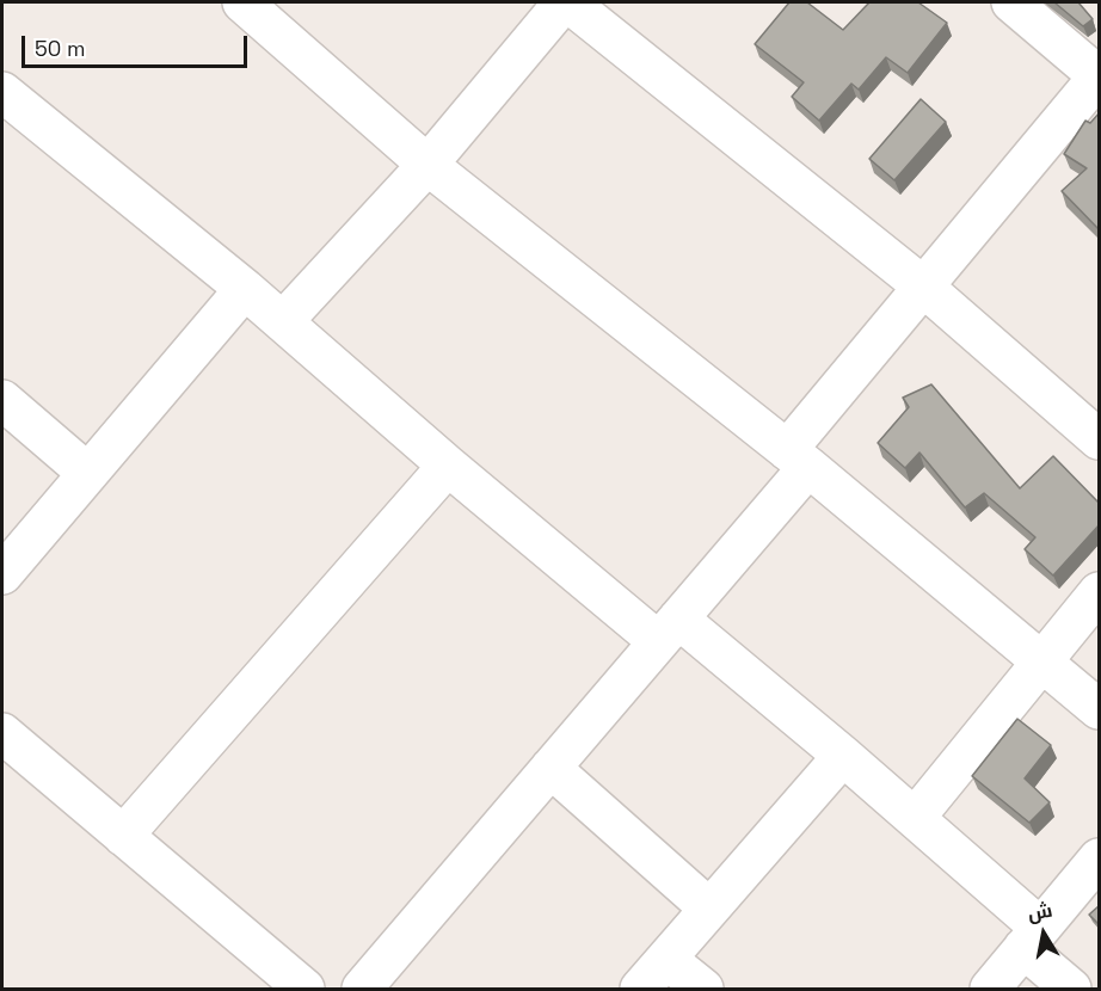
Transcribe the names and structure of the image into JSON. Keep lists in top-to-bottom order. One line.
{"scale_bar":"50 m","north":"top"}
